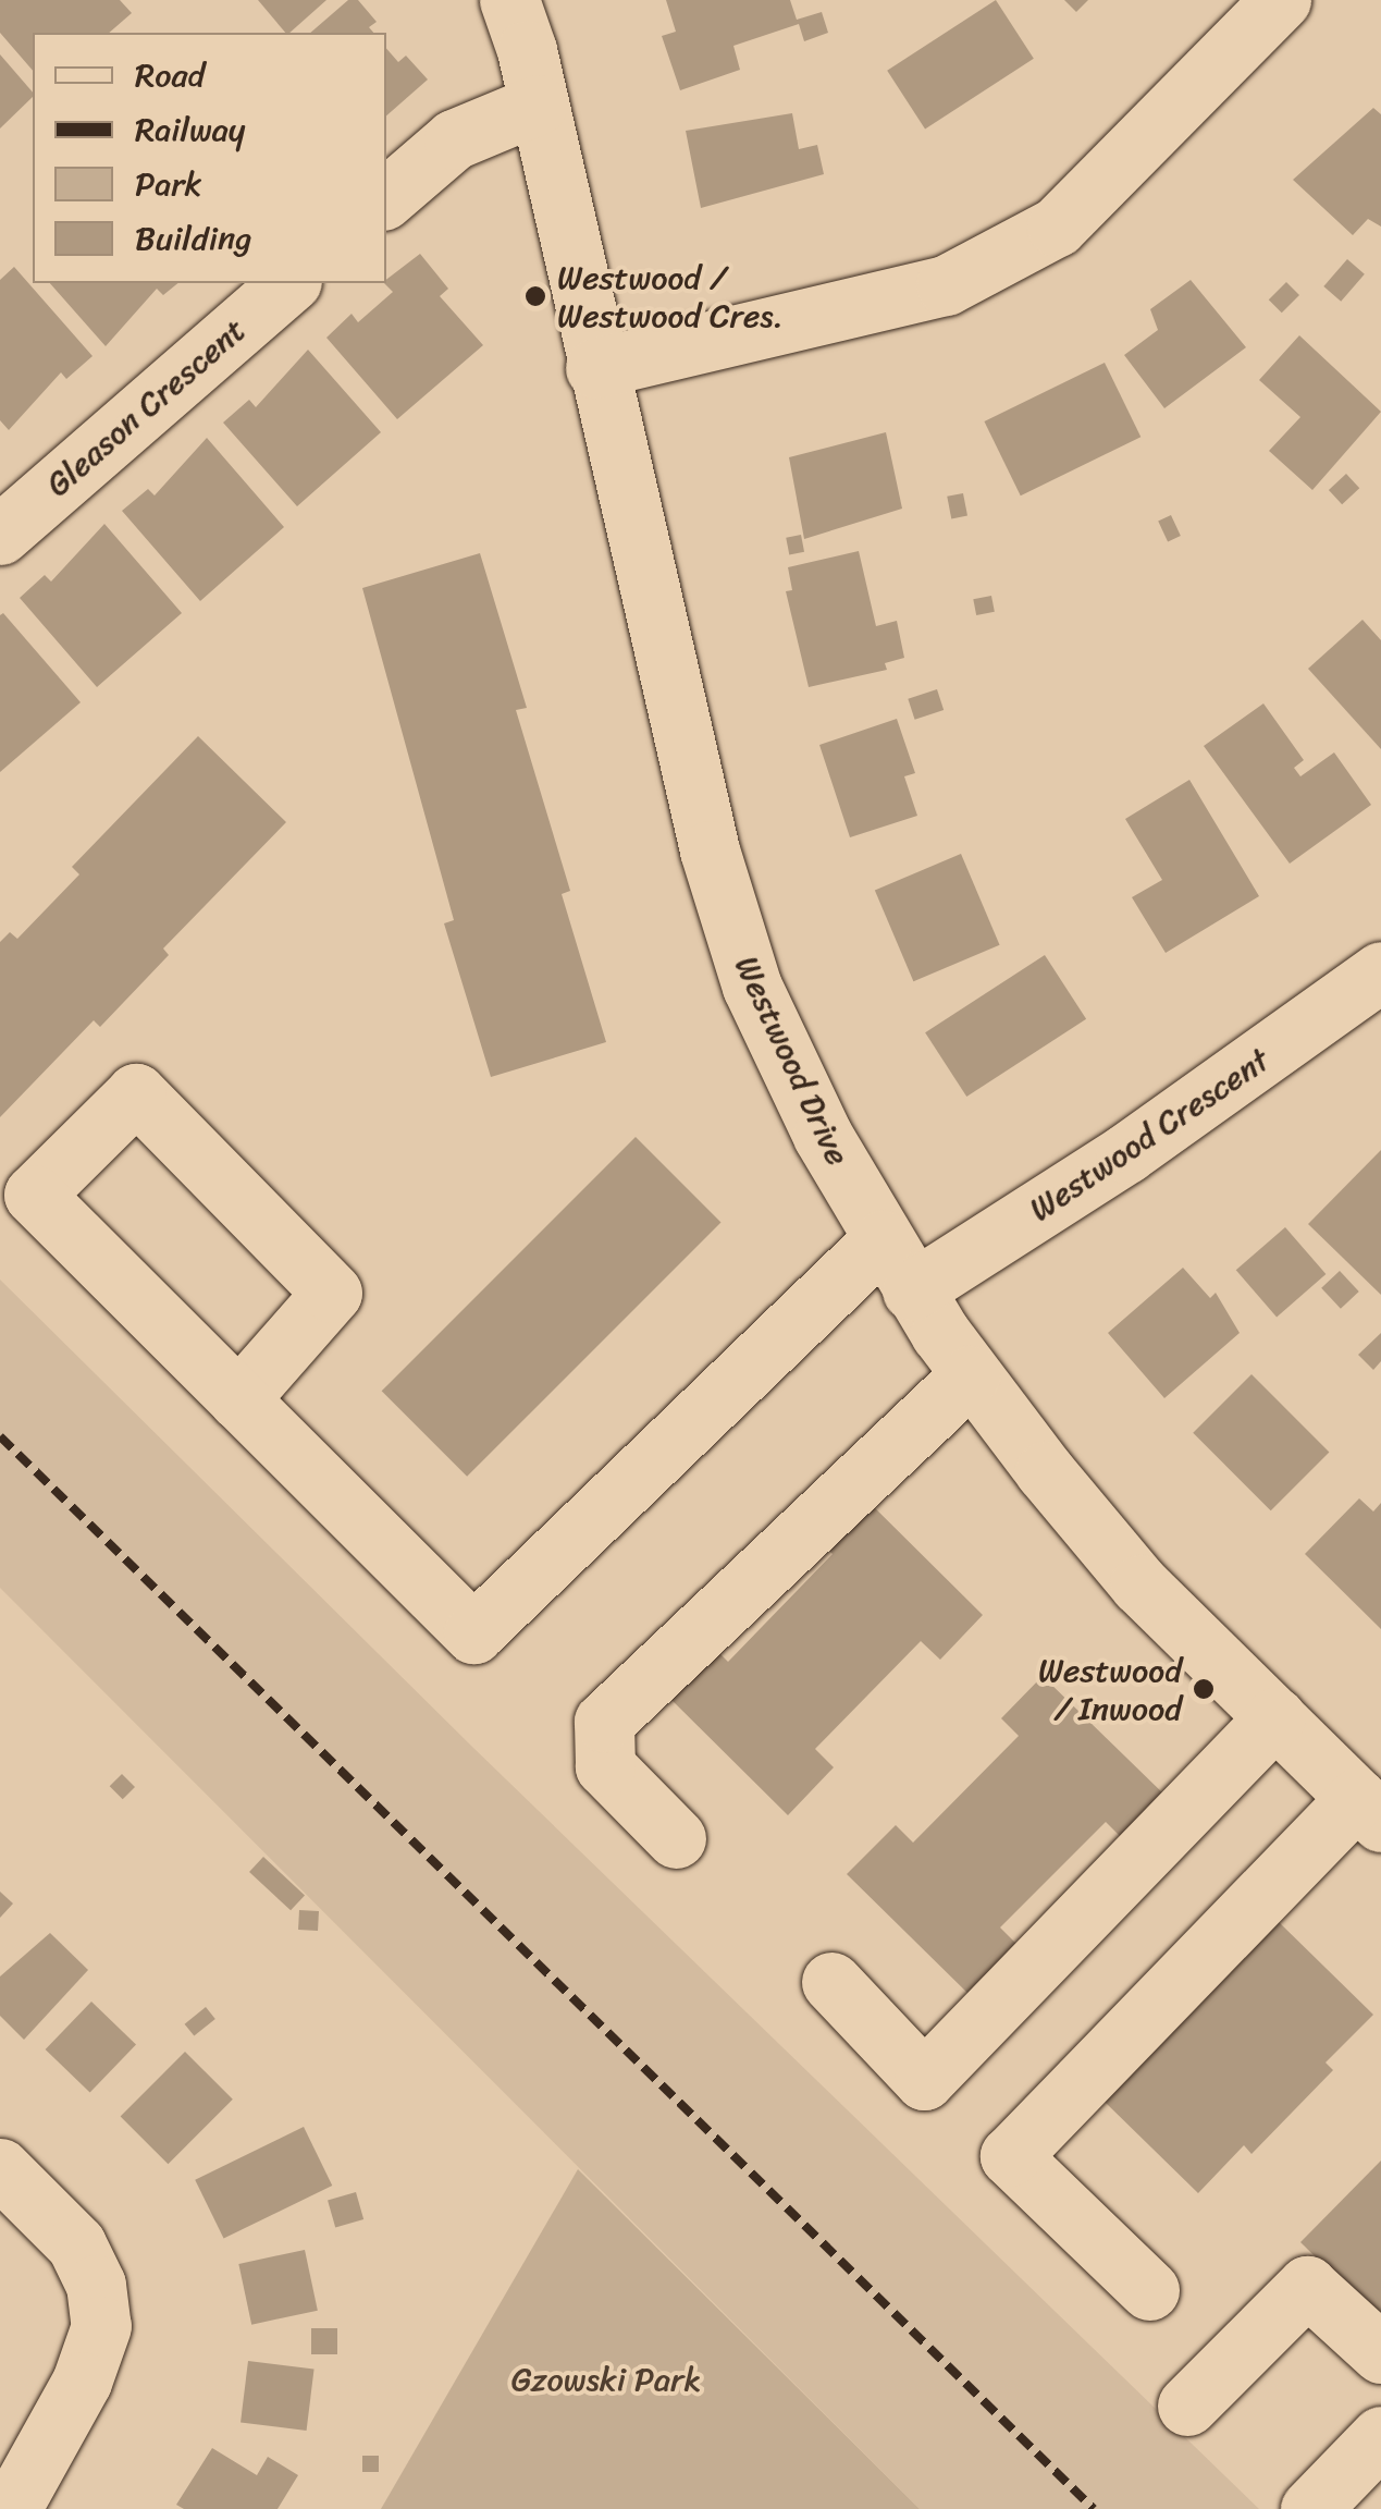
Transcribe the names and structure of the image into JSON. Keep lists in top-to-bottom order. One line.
{"streets":{"street":["Gleason Crescent","Westwood Drive","Westwood Crescent"]},"crossings":[["Westwood Drive","Westwood Crescent"]],"parks":["Gzowski Park"],"places":["Westwood / Westwood Cres.","Westwood / Inwood"],"legend":["Road","Railway","Park","Building"]}
